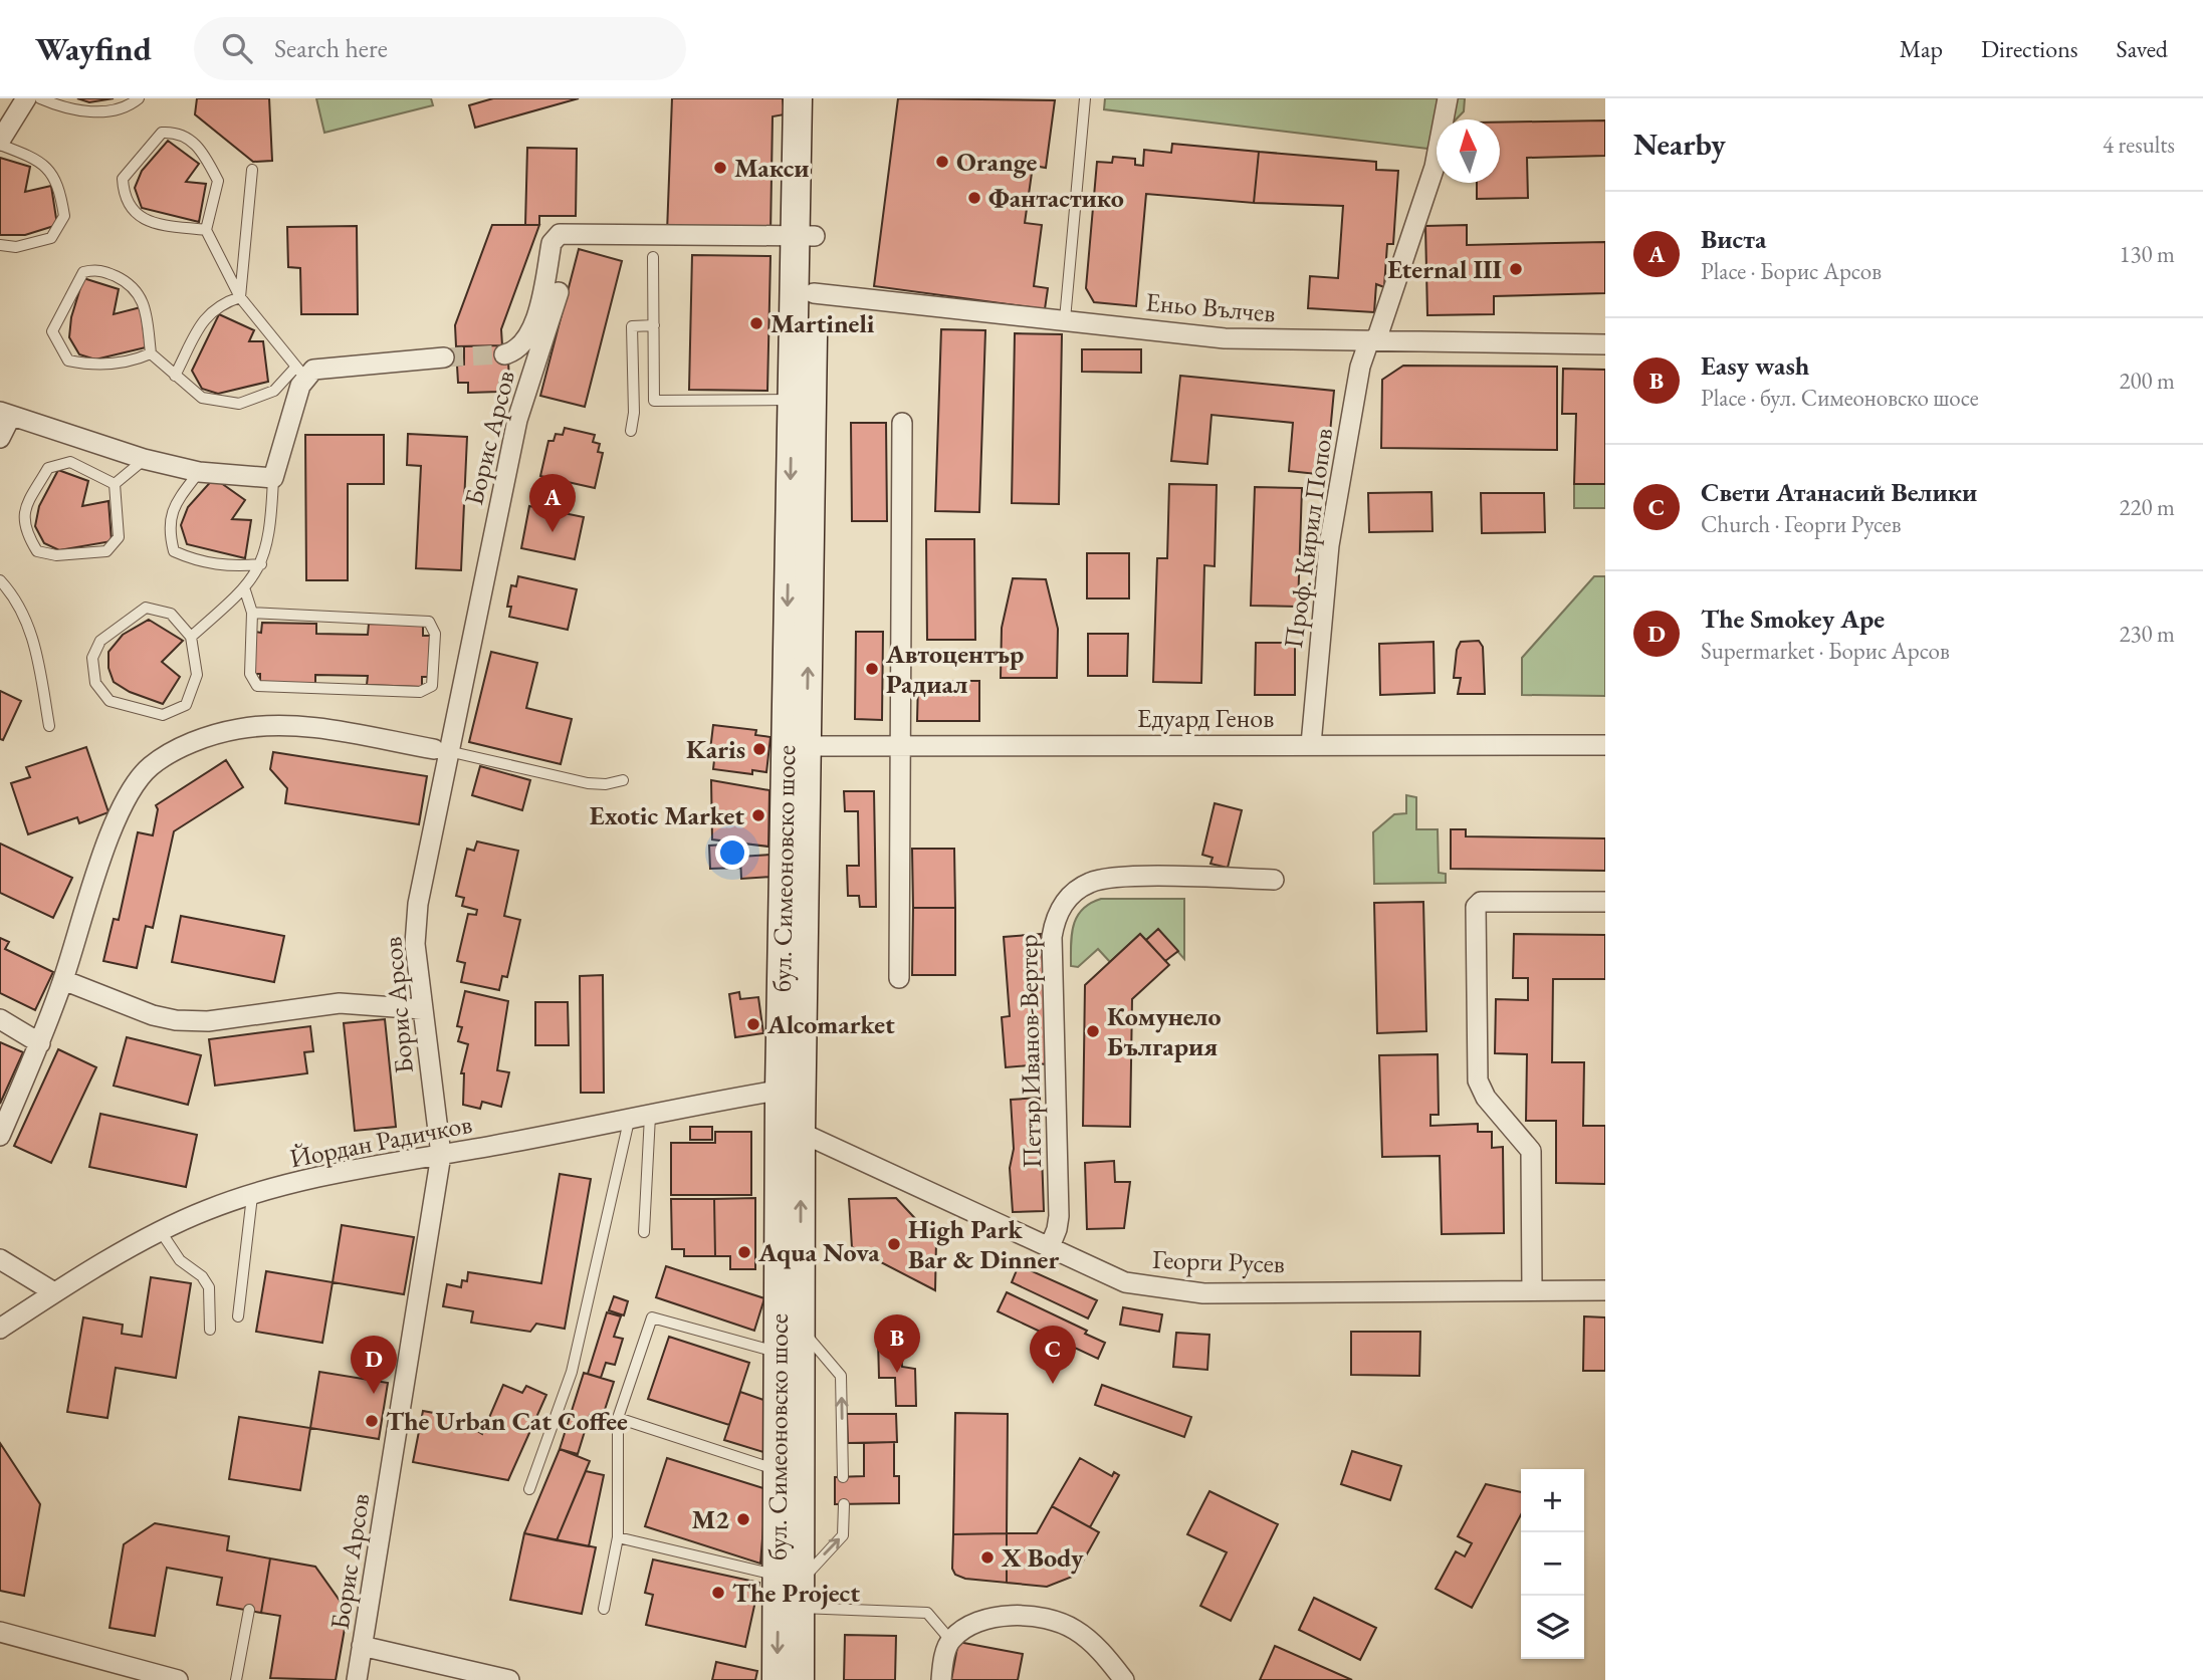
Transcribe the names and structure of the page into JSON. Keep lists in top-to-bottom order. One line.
{"streets":{"main road":["бул. Симеоновско шосе"],"street":["Еньо Вълчев","Борис Арсов","Проф. Кирил Попов","Едуард Генов","Петър Иванов-Вертер","Йордан Радичков","Георги Русев"]},"crossings":[["Еньо Вълчев","Проф. Кирил Попов"],["Еньо Вълчев","бул. Симеоновско шосе"],["Борис Арсов","Йордан Радичков"],["Проф. Кирил Попов","Едуард Генов"],["Едуард Генов","бул. Симеоновско шосе"],["бул. Симеоновско шосе","Йордан Радичков"],["бул. Симеоновско шосе","Георги Русев"],["Петър Иванов-Вертер","Георги Русев"]],"places":["Orange","Макси","Фантастико","Eternal III","Martineli","Автоцентър Радиал","Karis","Exotic Market","Alcomarket","Комунело България","High Park Bar & Dinner","Aqua Nova","The Urban Cat Coffee","M2","X Body","The Project"],"north":"top","page":{"header":"Wayfind","search":"Search here","nav":["Map","Directions","Saved"],"heading":["Nearby","4 results"],"list":[{"mark":"A","name":"Виста","note":"Place · Борис Арсов","value":"130 m"},{"mark":"B","name":"Easy wash","note":"Place · бул. Симеоновско шосе","value":"200 m"},{"mark":"C","name":"Свети Атанасий Велики","note":"Church · Георги Русев","value":"220 m"},{"mark":"D","name":"The Smokey Ape","note":"Supermarket · Борис Арсов","value":"230 m"}],"pins":["A","B","C","D"],"map_buttons":["+","−"]}}
